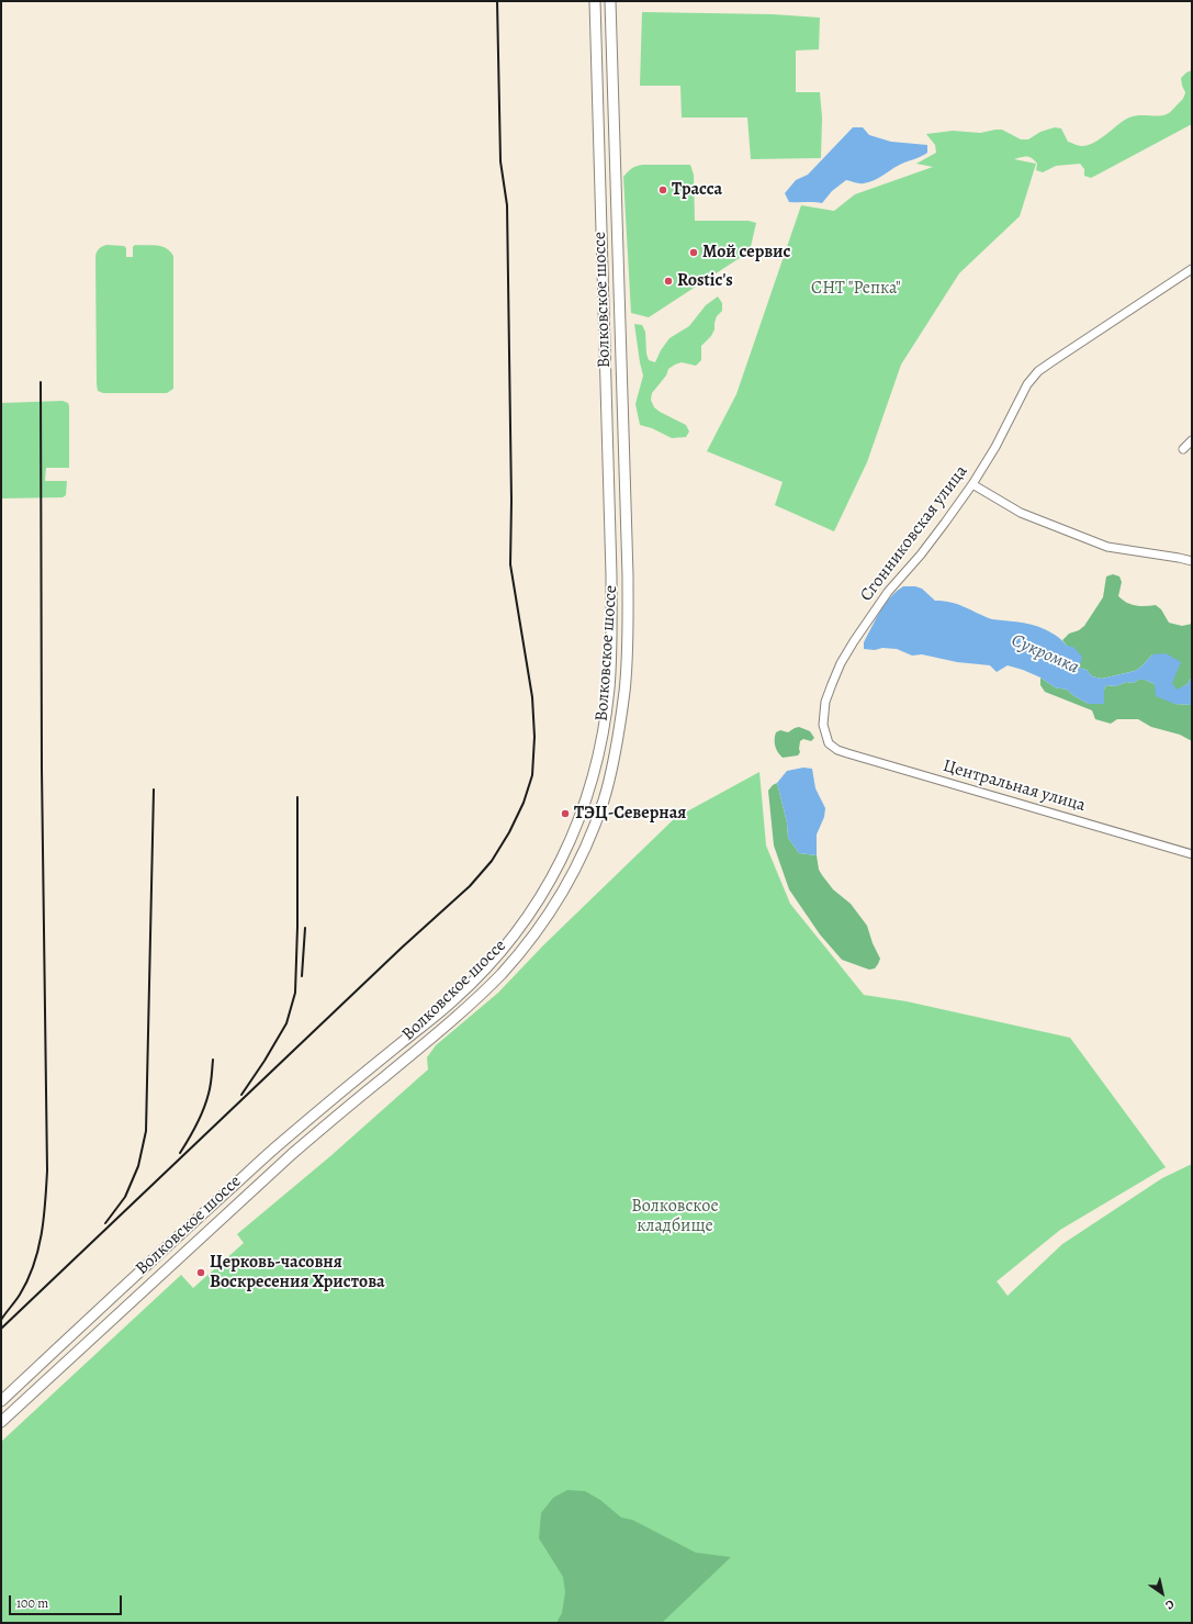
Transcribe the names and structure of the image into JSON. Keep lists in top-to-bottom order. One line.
{"streets":{"main road":["Волковское шоссе"],"street":["Сгонниковская улица","Центральная улица"]},"crossings":[["Сгонниковская улица","Центральная улица"]],"water":["Сукромка"],"parks":["СНТ \"Репка\"","Волковское кладбище"],"places":["Трасса","Мой сервис","Rostic's","ТЭЦ-Северная","Церковь-часовня Воскресения Христова"],"scale_bar":"100 m","north":"bottom right"}
